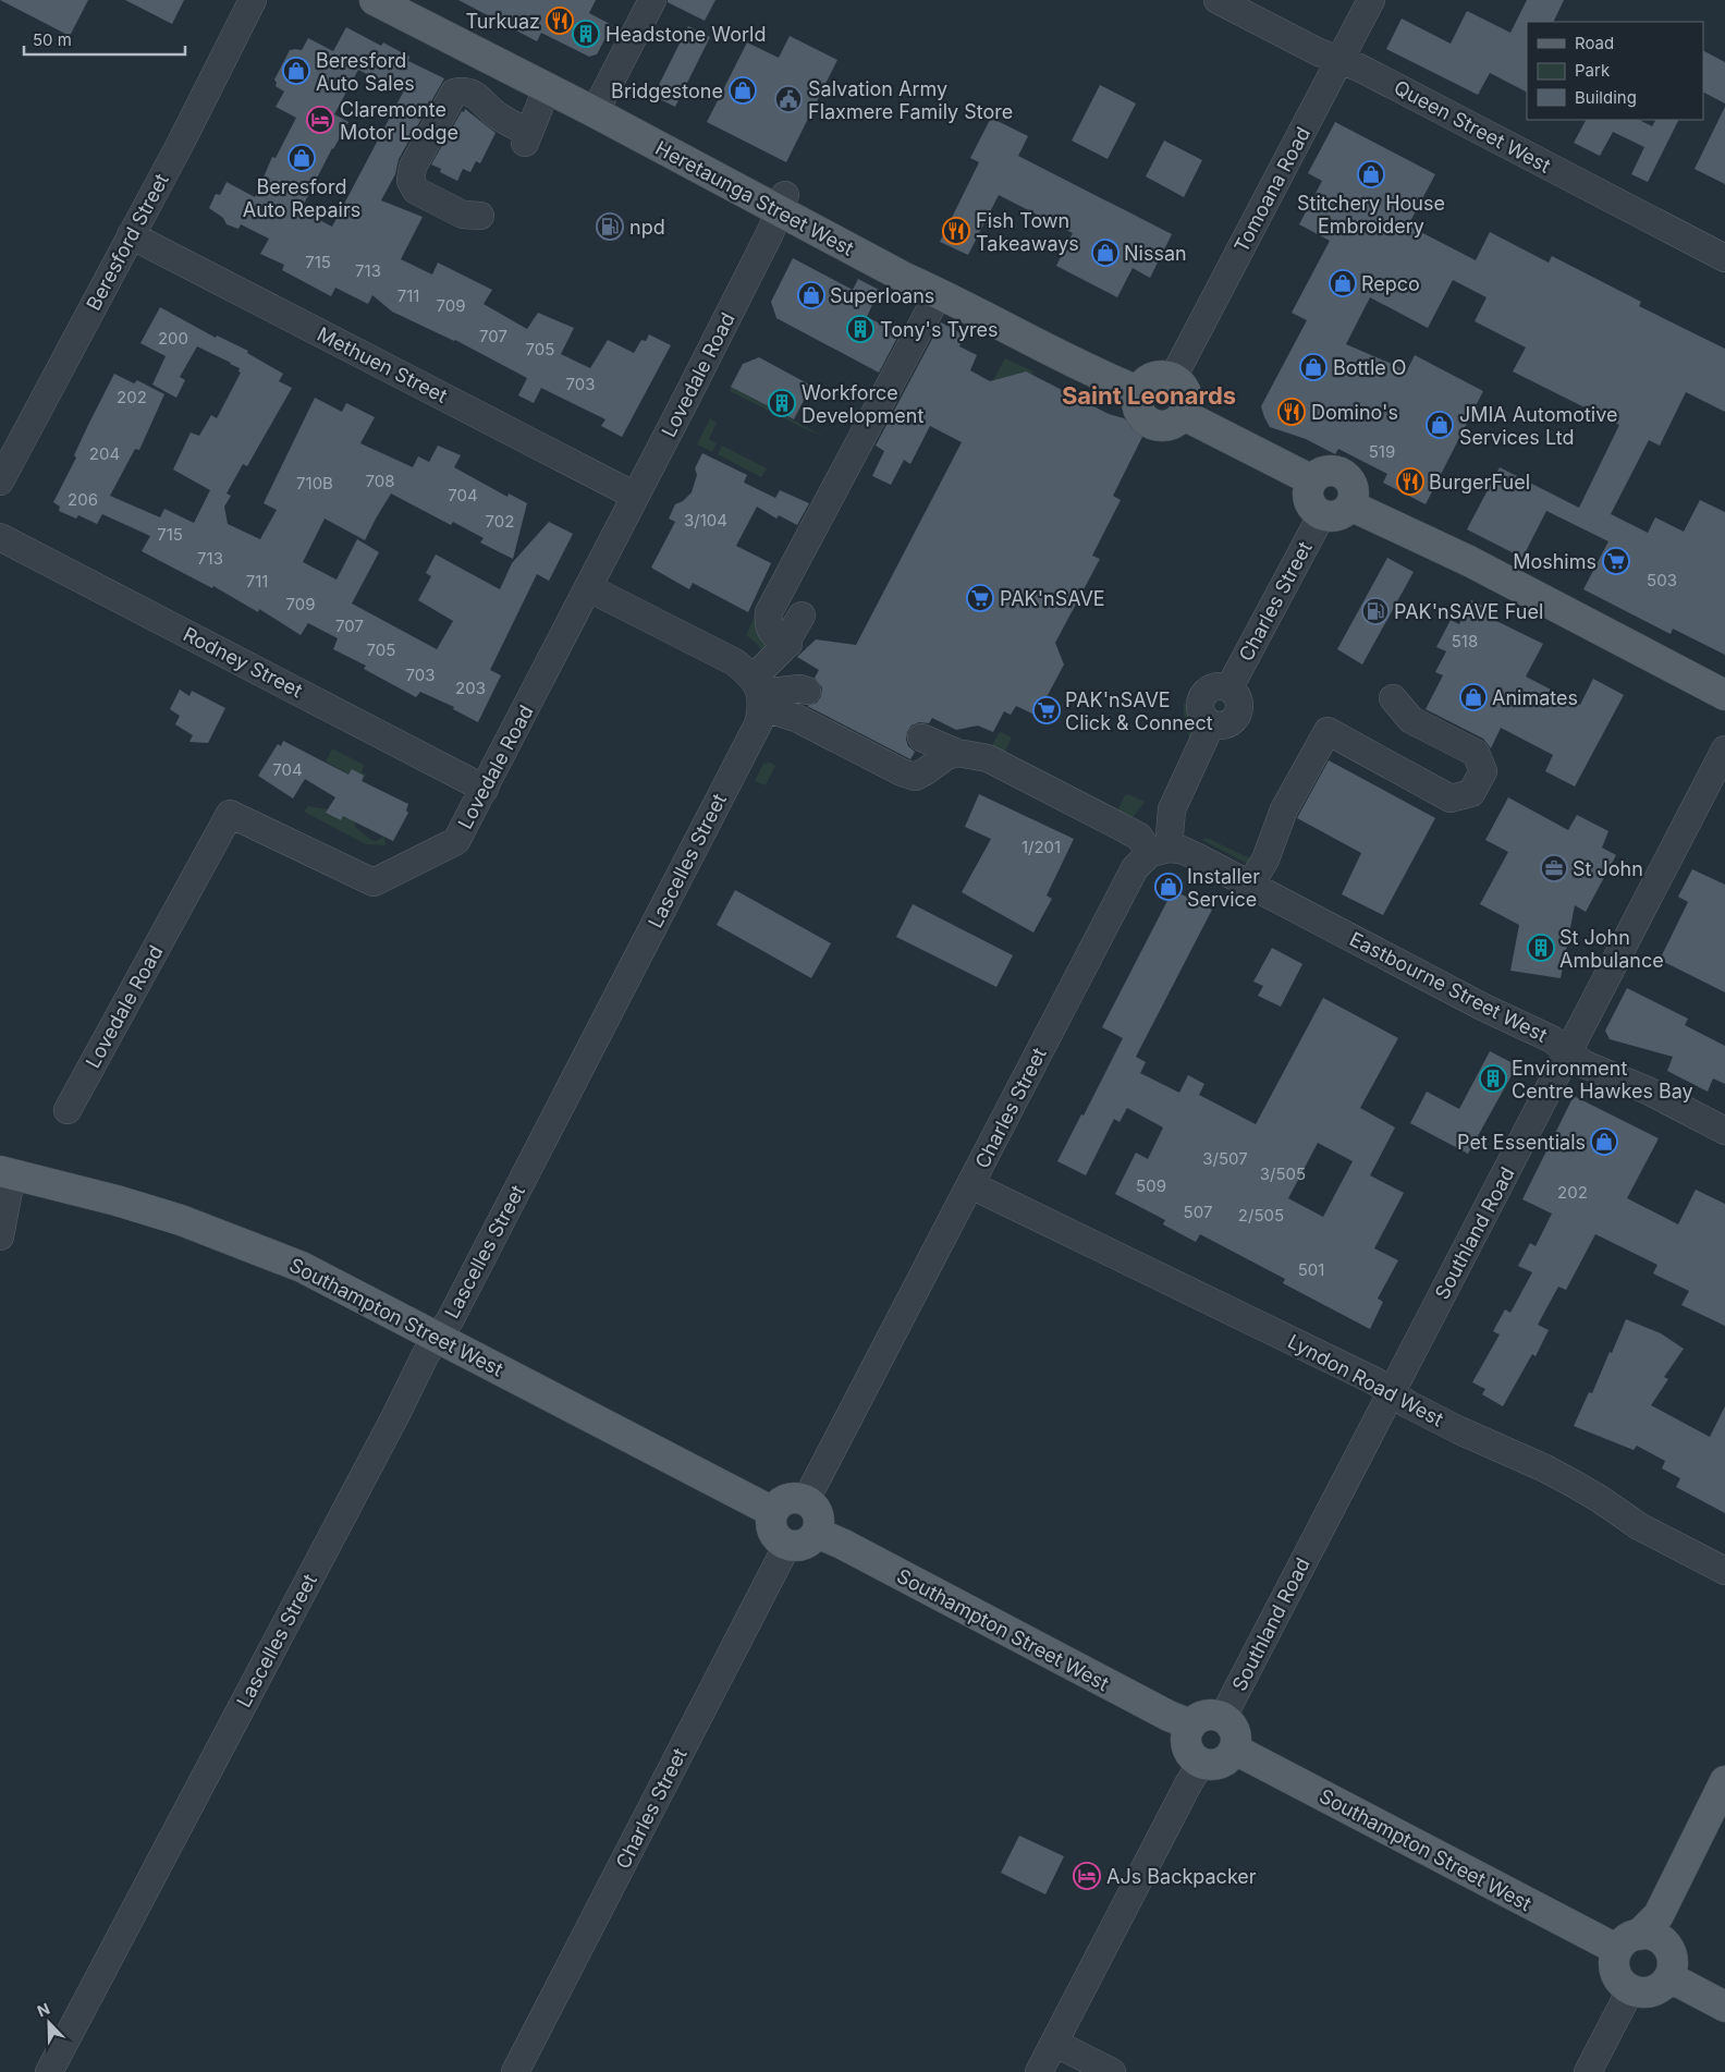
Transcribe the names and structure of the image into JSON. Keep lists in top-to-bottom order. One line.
{"streets":{"main road":["Heretaunga Street West","Southampton Street West"],"street":["Queen Street West","Tomoana Road","Beresford Street","Methuen Street","Lovedale Road","Charles Street","Rodney Street","Lascelles Street","Eastbourne Street West","Southland Road","Lyndon Road West"]},"crossings":[["Queen Street West","Tomoana Road"],["Tomoana Road","Heretaunga Street West"],["Heretaunga Street West","Lovedale Road"],["Beresford Street","Methuen Street"],["Methuen Street","Lovedale Road"],["Lovedale Road","Rodney Street"],["Charles Street","Eastbourne Street West"],["Charles Street","Southampton Street West"],["Charles Street","Lyndon Road West"],["Lascelles Street","Southampton Street West"],["Eastbourne Street West","Southland Road"],["Southland Road","Southampton Street West"],["Southland Road","Lyndon Road West"]],"districts":["Saint Leonards"],"places":{"restaurant":["Turkuaz","Fish Town Takeaways","Domino's","BurgerFuel"],"building":["Headstone World","Tony's Tyres","Workforce Development","St John Ambulance","Environment Centre Hawkes Bay"],"shop":["Beresford Auto Sales","Bridgestone","Beresford Auto Repairs","Stitchery House Embroidery","Nissan","Repco","Superloans","Bottle O","JMIA Automotive Services Ltd","Animates","Installer Service","Pet Essentials"],"public building":["Salvation Army Flaxmere Family Store"],"hotel":["Claremonte Motor Lodge","AJs Backpacker"],"fuel station":["npd","PAK'nSAVE Fuel"],"supermarket":["Moshims","PAK'nSAVE","PAK'nSAVE Click & Connect"],"office":["St John"]},"house_numbers":["715","713","711","709","707","200","705","703","202","519","204","708","710B","704","206","3/104","702","715","713","503","711","709","707","518","705","703","203","704","1/201","3/507","3/505","509","202","507","2/505","501"],"legend":["Road","Park","Building"],"scale_bar":"50 m","north":"top left"}
